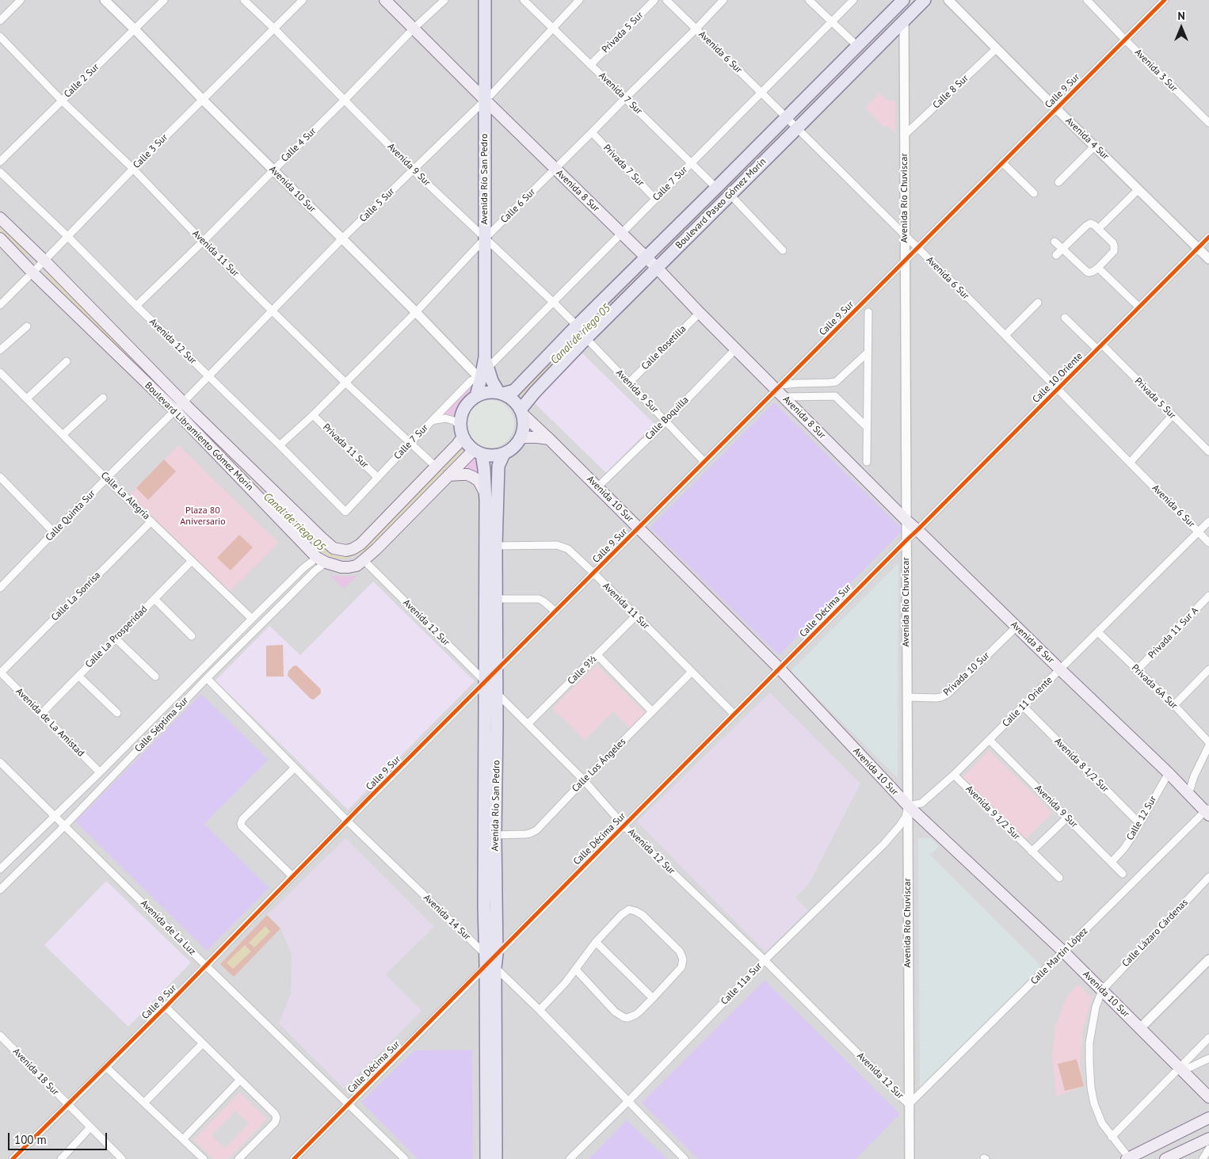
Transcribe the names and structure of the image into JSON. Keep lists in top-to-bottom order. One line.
{"streets":{"main road":["Avenida Río San Pedro","Avenida 10 Sur","Avenida 8 Sur","Boulevard Paseo Gómez Morín","Boulevard Libramiento Gómez Morín"],"street":["Privada 5 Sur","Avenida 6 Sur","Avenida 3 Sur","Calle 2 Sur","Calle 9 Sur","Calle 8 Sur","Avenida 7 Sur","Avenida 4 Sur","Calle 4 Sur","Calle 3 Sur","Avenida 9 Sur","Privada 7 Sur","Calle 7 Sur","Avenida Río Chuviscar","Calle 5 Sur","Calle 6 Sur","Avenida 11 Sur","Avenida 12 Sur","Calle Rosetilla","Calle 10 Oriente","Calle Boquilla","Privada 11 Sur","Calle La Alegría","Calle Quinta Sur","Calle La Sonrisa","Calle Décima Sur","Privada 11 Sur A","Calle La Prosperidad","Calle 9½","Privada 10 Sur","Privada 6A Sur","Calle 11 Oriente","Avenida de La Amistad","Calle Séptima Sur","Calle Los Ángeles","Avenida 8 1/2 Sur","Avenida 9 1/2 Sur","Calle 12 Sur","Avenida 14 Sur","Avenida de La Luz","Calle Lázaro Cárdenas","Calle Martín López","Calle 11a Sur","Avenida 18 Sur"]},"crossings":[["Privada 5 Sur","Avenida 7 Sur"],["Privada 5 Sur","Calle 10 Oriente"],["Avenida 6 Sur","Calle 9 Sur"],["Avenida 6 Sur","Calle 7 Sur"],["Avenida 6 Sur","Avenida Río Chuviscar"],["Avenida 6 Sur","Boulevard Paseo Gómez Morín"],["Avenida 6 Sur","Calle 6 Sur"],["Avenida 6 Sur","Calle 10 Oriente"],["Avenida 6 Sur","Calle 11 Oriente"],["Avenida 3 Sur","Calle 9 Sur"],["Calle 2 Sur","Avenida 10 Sur"],["Calle 2 Sur","Avenida 11 Sur"],["Calle 9 Sur","Avenida 4 Sur"],["Calle 9 Sur","Avenida 9 Sur"],["Calle 9 Sur","Avenida Río San Pedro"],["Calle 9 Sur","Avenida 10 Sur"],["Calle 9 Sur","Avenida 8 Sur"],["Calle 9 Sur","Avenida Río Chuviscar"],["Calle 9 Sur","Avenida 11 Sur"],["Calle 9 Sur","Avenida 12 Sur"],["Calle 9 Sur","Avenida 14 Sur"],["Calle 9 Sur","Avenida de La Luz"],["Calle 9 Sur","Avenida 18 Sur"],["Calle 8 Sur","Avenida 4 Sur"],["Calle 8 Sur","Avenida Río Chuviscar"],["Avenida 7 Sur","Calle 7 Sur"],["Avenida 7 Sur","Boulevard Paseo Gómez Morín"],["Avenida 7 Sur","Calle 5 Sur"],["Avenida 7 Sur","Calle 6 Sur"],["Avenida 4 Sur","Calle 10 Oriente"],["Calle 4 Sur","Avenida 9 Sur"],["Calle 4 Sur","Avenida 10 Sur"],["Calle 4 Sur","Avenida 8 Sur"],["Calle 4 Sur","Avenida 11 Sur"],["Calle 4 Sur","Avenida 12 Sur"],["Calle 3 Sur","Avenida 9 Sur"],["Calle 3 Sur","Avenida 10 Sur"],["Calle 3 Sur","Avenida 11 Sur"],["Calle 3 Sur","Avenida 12 Sur"],["Calle 3 Sur","Boulevard Libramiento Gómez Morín"],["Avenida 9 Sur","Avenida Río San Pedro"],["Avenida 9 Sur","Calle 7 Sur"],["Avenida 9 Sur","Boulevard Paseo Gómez Morín"],["Avenida 9 Sur","Calle 5 Sur"],["Avenida 9 Sur","Calle 6 Sur"],["Avenida 9 Sur","Calle Rosetilla"],["Avenida 9 Sur","Calle Boquilla"],["Avenida 9 Sur","Calle 11 Oriente"],["Avenida 9 Sur","Calle 12 Sur"],["Privada 7 Sur","Calle 7 Sur"],["Privada 7 Sur","Calle 6 Sur"],["Avenida Río San Pedro","Calle 7 Sur"],["Avenida Río San Pedro","Avenida 10 Sur"],["Avenida Río San Pedro","Avenida 8 Sur"],["Avenida Río San Pedro","Boulevard Paseo Gómez Morín"],["Avenida Río San Pedro","Calle 5 Sur"],["Avenida Río San Pedro","Calle 6 Sur"],["Avenida Río San Pedro","Avenida 11 Sur"],["Avenida Río San Pedro","Avenida 12 Sur"],["Avenida Río San Pedro","Boulevard Libramiento Gómez Morín"],["Avenida Río San Pedro","Calle Décima Sur"],["Avenida Río San Pedro","Calle Los Ángeles"],["Avenida Río San Pedro","Avenida 14 Sur"],["Calle 7 Sur","Avenida 10 Sur"],["Calle 7 Sur","Avenida 8 Sur"],["Calle 7 Sur","Avenida 11 Sur"],["Calle 7 Sur","Avenida 12 Sur"],["Calle 7 Sur","Privada 11 Sur"],["Avenida 10 Sur","Avenida Río Chuviscar"],["Avenida 10 Sur","Boulevard Paseo Gómez Morín"],["Avenida 10 Sur","Calle 5 Sur"],["Avenida 10 Sur","Calle 6 Sur"],["Avenida 10 Sur","Calle Boquilla"],["Avenida 10 Sur","Boulevard Libramiento Gómez Morín"],["Avenida 10 Sur","Calle Décima Sur"],["Avenida 10 Sur","Calle 11 Oriente"],["Avenida 10 Sur","Calle Lázaro Cárdenas"],["Avenida 10 Sur","Calle Martín López"],["Avenida 10 Sur","Calle 11a Sur"],["Avenida 8 Sur","Avenida Río Chuviscar"],["Avenida 8 Sur","Boulevard Paseo Gómez Morín"],["Avenida 8 Sur","Calle 5 Sur"],["Avenida 8 Sur","Calle 6 Sur"],["Avenida 8 Sur","Calle Rosetilla"],["Avenida 8 Sur","Calle 10 Oriente"],["Avenida 8 Sur","Calle Boquilla"],["Avenida 8 Sur","Calle Décima Sur"],["Avenida 8 Sur","Privada 10 Sur"],["Avenida 8 Sur","Calle 11 Oriente"],["Avenida 8 Sur","Calle 12 Sur"],["Avenida 8 Sur","Calle Martín López"],["Avenida Río Chuviscar","Boulevard Paseo Gómez Morín"],["Avenida Río Chuviscar","Avenida 12 Sur"],["Avenida Río Chuviscar","Calle Décima Sur"],["Avenida Río Chuviscar","Privada 10 Sur"],["Avenida Río Chuviscar","Calle 11 Oriente"],["Avenida Río Chuviscar","Calle Martín López"],["Avenida Río Chuviscar","Calle 11a Sur"],["Boulevard Paseo Gómez Morín","Boulevard Libramiento Gómez Morín"],["Calle 5 Sur","Avenida 11 Sur"],["Calle 5 Sur","Avenida 12 Sur"],["Calle 5 Sur","Boulevard Libramiento Gómez Morín"],["Calle 5 Sur","Calle Quinta Sur"],["Calle 6 Sur","Avenida 11 Sur"],["Calle 6 Sur","Avenida 12 Sur"],["Calle 6 Sur","Privada 11 Sur"],["Avenida 11 Sur","Boulevard Libramiento Gómez Morín"],["Avenida 11 Sur","Calle Décima Sur"],["Avenida 11 Sur","Calle 9½"],["Avenida 11 Sur","Calle Los Ángeles"],["Avenida 12 Sur","Calle Décima Sur"],["Avenida 12 Sur","Calle 9½"],["Avenida 12 Sur","Calle Los Ángeles"],["Avenida 12 Sur","Calle Martín López"],["Avenida 12 Sur","Calle 11a Sur"],["Calle 10 Oriente","Calle Décima Sur"],["Boulevard Libramiento Gómez Morín","Calle Quinta Sur"],["Boulevard Libramiento Gómez Morín","Calle Séptima Sur"],["Calle La Alegría","Calle Quinta Sur"],["Calle La Alegría","Calle La Sonrisa"],["Calle La Alegría","Calle La Prosperidad"],["Calle La Alegría","Calle Séptima Sur"],["Calle La Sonrisa","Avenida de La Amistad"],["Calle Décima Sur","Avenida 14 Sur"],["Calle Décima Sur","Avenida de La Luz"],["Privada 11 Sur A","Privada 6A Sur"],["Calle La Prosperidad","Avenida de La Amistad"],["Privada 6A Sur","Calle 11 Oriente"],["Calle 11 Oriente","Avenida 8 1/2 Sur"],["Calle 11 Oriente","Avenida 9 1/2 Sur"],["Calle 11 Oriente","Calle 11a Sur"],["Avenida de La Amistad","Calle Séptima Sur"],["Calle Séptima Sur","Avenida 14 Sur"],["Calle Séptima Sur","Avenida de La Luz"],["Avenida 8 1/2 Sur","Calle 12 Sur"],["Avenida 14 Sur","Calle 11a Sur"]],"water":["Canal de riego 05"],"parks":["Plaza 80 Aniversario"],"scale_bar":"100 m","north":"top"}
